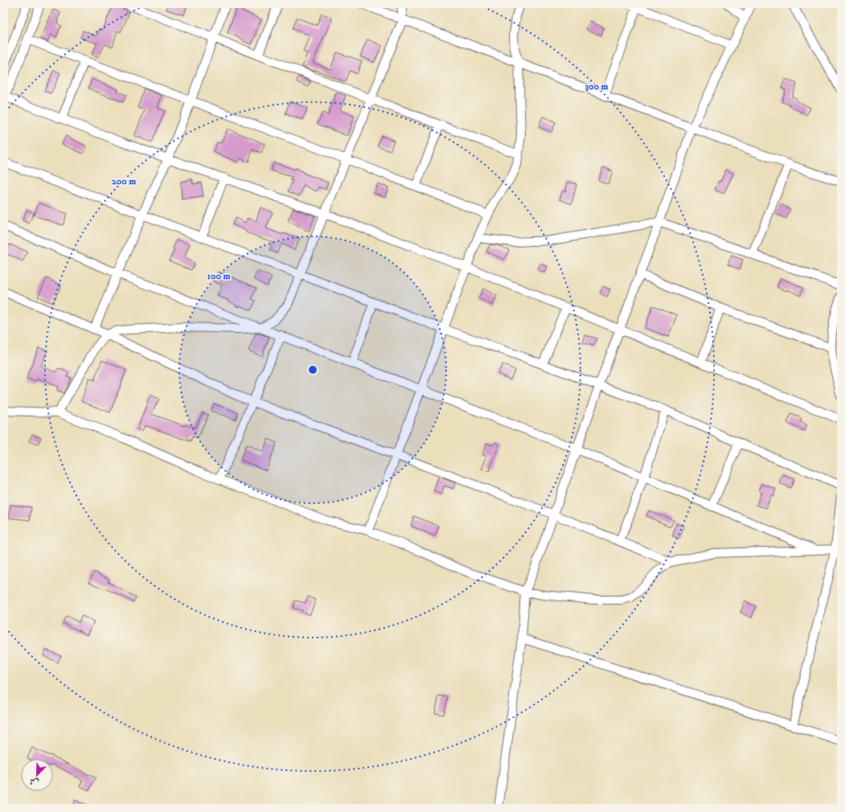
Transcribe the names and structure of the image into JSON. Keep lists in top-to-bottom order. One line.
{"north":"bottom left","rings":["300 m","200 m","100 m"]}
